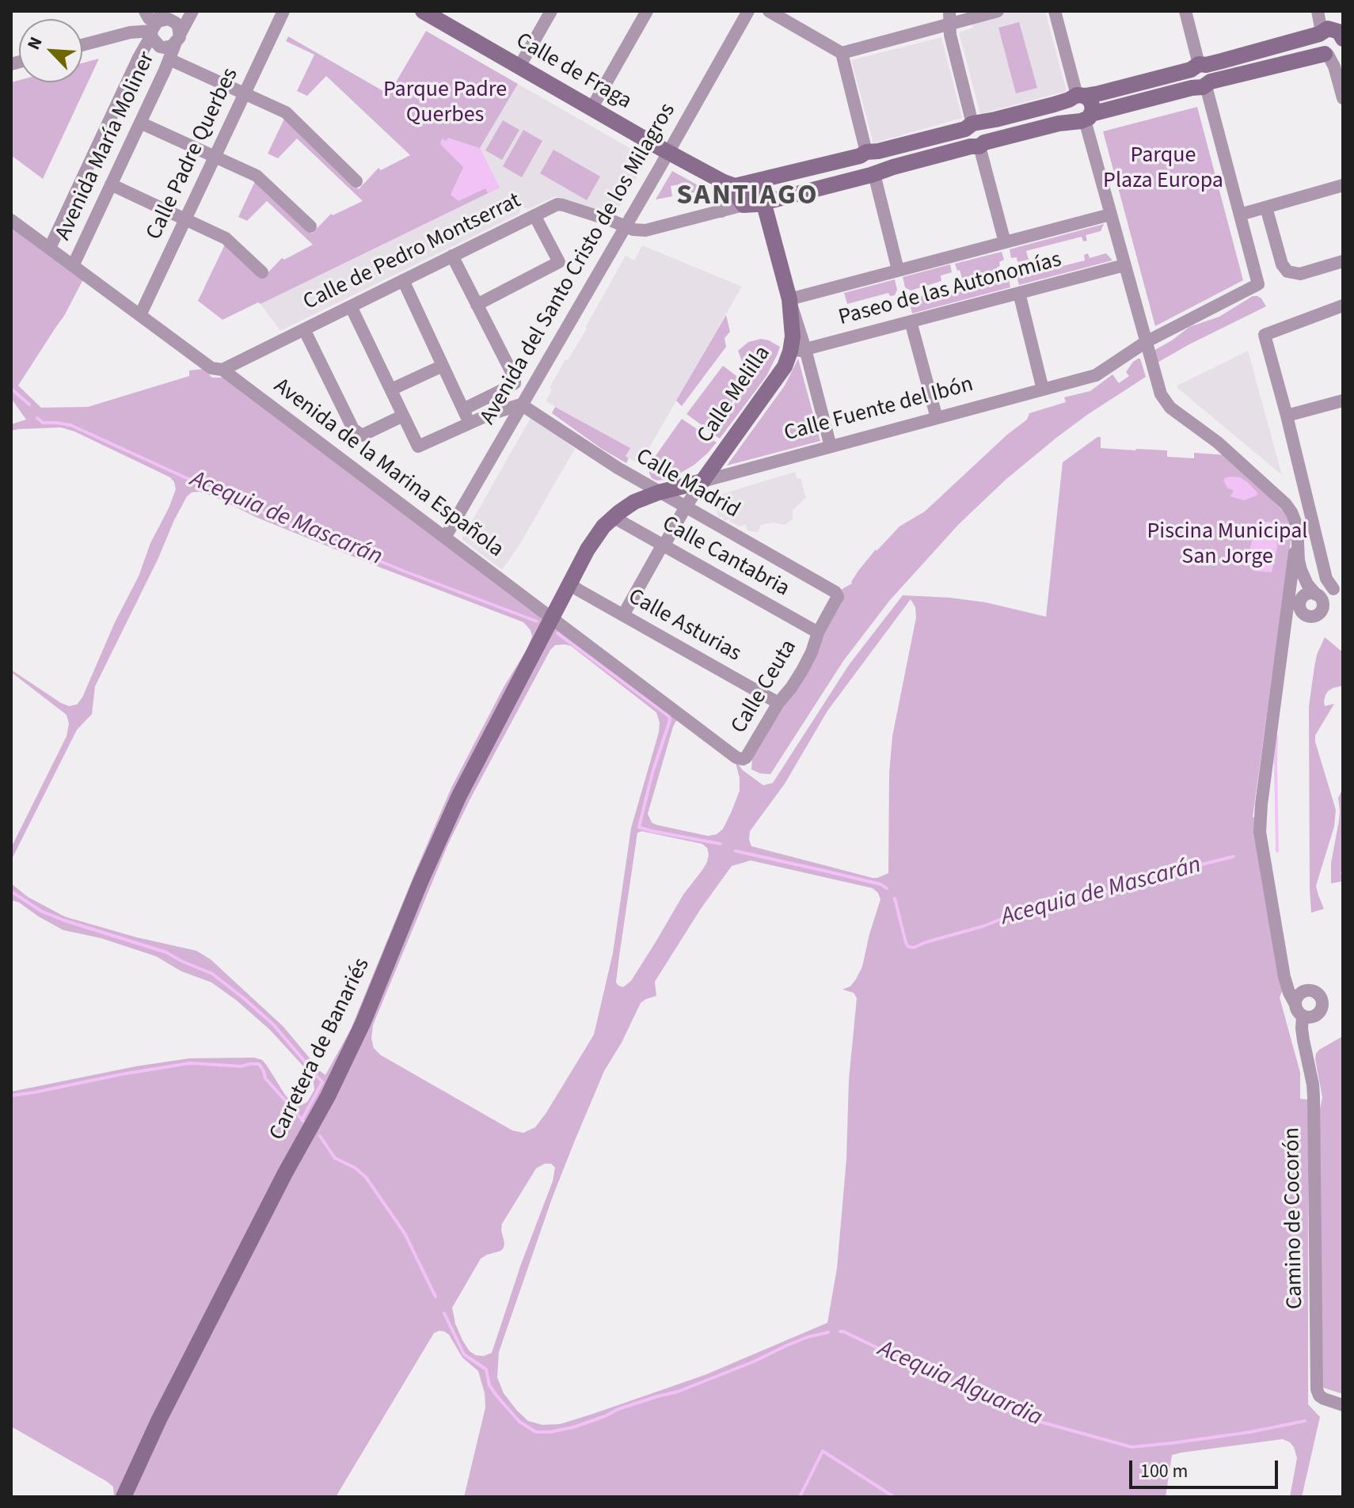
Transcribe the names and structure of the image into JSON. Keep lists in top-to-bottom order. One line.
{"streets":{"main road":["Calle de Fraga","Calle Melilla","Calle Fuente del Ibón","Carretera de Banariés"],"street":["Avenida María Moliner","Calle Padre Querbes","Calle de Pedro Montserrat","Avenida del Santo Cristo de los Milagros","Paseo de las Autonomías","Avenida de la Marina Española","Calle Madrid","Calle Cantabria","Calle Asturias","Calle Ceuta","Camino de Cocorón"]},"crossings":[["Calle de Fraga","Avenida del Santo Cristo de los Milagros"],["Calle de Fraga","Calle Melilla"],["Avenida María Moliner","Avenida de la Marina Española"],["Calle Padre Querbes","Avenida de la Marina Española"],["Calle de Pedro Montserrat","Avenida del Santo Cristo de los Milagros"],["Calle de Pedro Montserrat","Avenida de la Marina Española"],["Avenida del Santo Cristo de los Milagros","Avenida de la Marina Española"],["Avenida del Santo Cristo de los Milagros","Calle Madrid"],["Paseo de las Autonomías","Calle Melilla"],["Calle Melilla","Calle Fuente del Ibón"],["Calle Melilla","Calle Madrid"],["Calle Melilla","Calle Cantabria"],["Calle Melilla","Calle Asturias"],["Calle Fuente del Ibón","Avenida de la Marina Española"],["Calle Fuente del Ibón","Calle Madrid"],["Calle Fuente del Ibón","Calle Cantabria"],["Calle Fuente del Ibón","Calle Asturias"],["Calle Fuente del Ibón","Carretera de Banariés"],["Avenida de la Marina Española","Calle Ceuta"],["Avenida de la Marina Española","Carretera de Banariés"],["Calle Madrid","Calle Ceuta"],["Calle Cantabria","Calle Ceuta"],["Calle Asturias","Calle Ceuta"]],"districts":["SANTIAGO"],"water":["Acequia de Mascarán","Acequia Alguardia"],"parks":["Parque Padre Querbes","Parque Plaza Europa","Piscina Municipal San Jorge"],"scale_bar":"100 m","north":"top left"}
